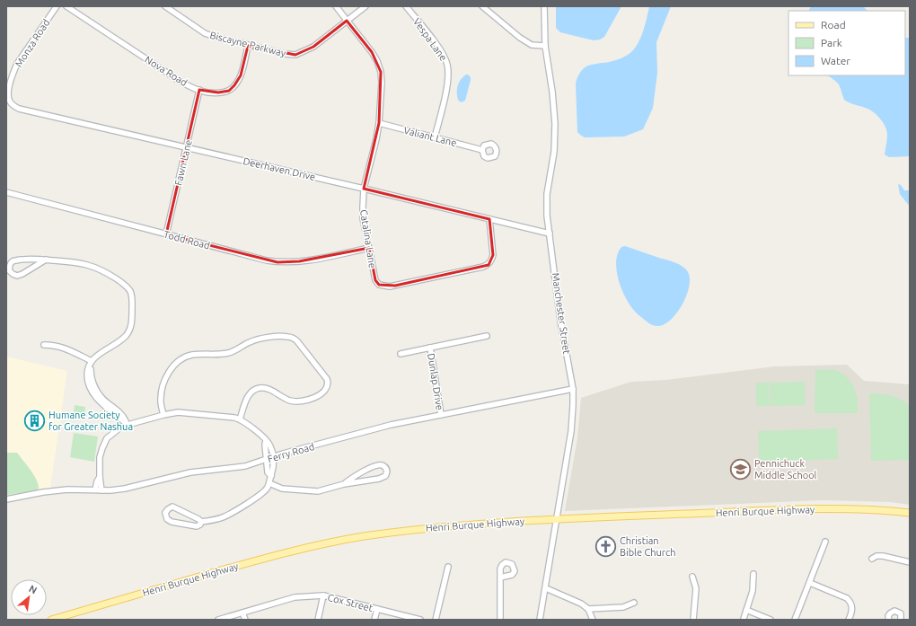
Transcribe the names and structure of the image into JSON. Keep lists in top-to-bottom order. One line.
{"streets":{"main road":["Henri Burque Highway"],"street":["Vespa Lane","Monza Road","Biscayne Parkway","Nova Road","Valiant Lane","Fawn Lane","Deerhaven Drive","Catalina Lane","Todd Road","Manchester Street","Dunlap Drive","Ferry Road","Cox Street"]},"crossings":[["Vespa Lane","Valiant Lane"],["Monza Road","Deerhaven Drive"],["Biscayne Parkway","Nova Road"],["Biscayne Parkway","Catalina Lane"],["Nova Road","Fawn Lane"],["Valiant Lane","Catalina Lane"],["Fawn Lane","Deerhaven Drive"],["Fawn Lane","Todd Road"],["Deerhaven Drive","Catalina Lane"],["Deerhaven Drive","Manchester Street"],["Catalina Lane","Todd Road"],["Manchester Street","Ferry Road"],["Manchester Street","Henri Burque Highway"],["Dunlap Drive","Ferry Road"]],"places":{"building":["Humane Society for Greater Nashua"],"school or university":["Pennichuck Middle School"],"church":["Christian Bible Church"]},"legend":["Road","Park","Water"],"north":"top right"}
